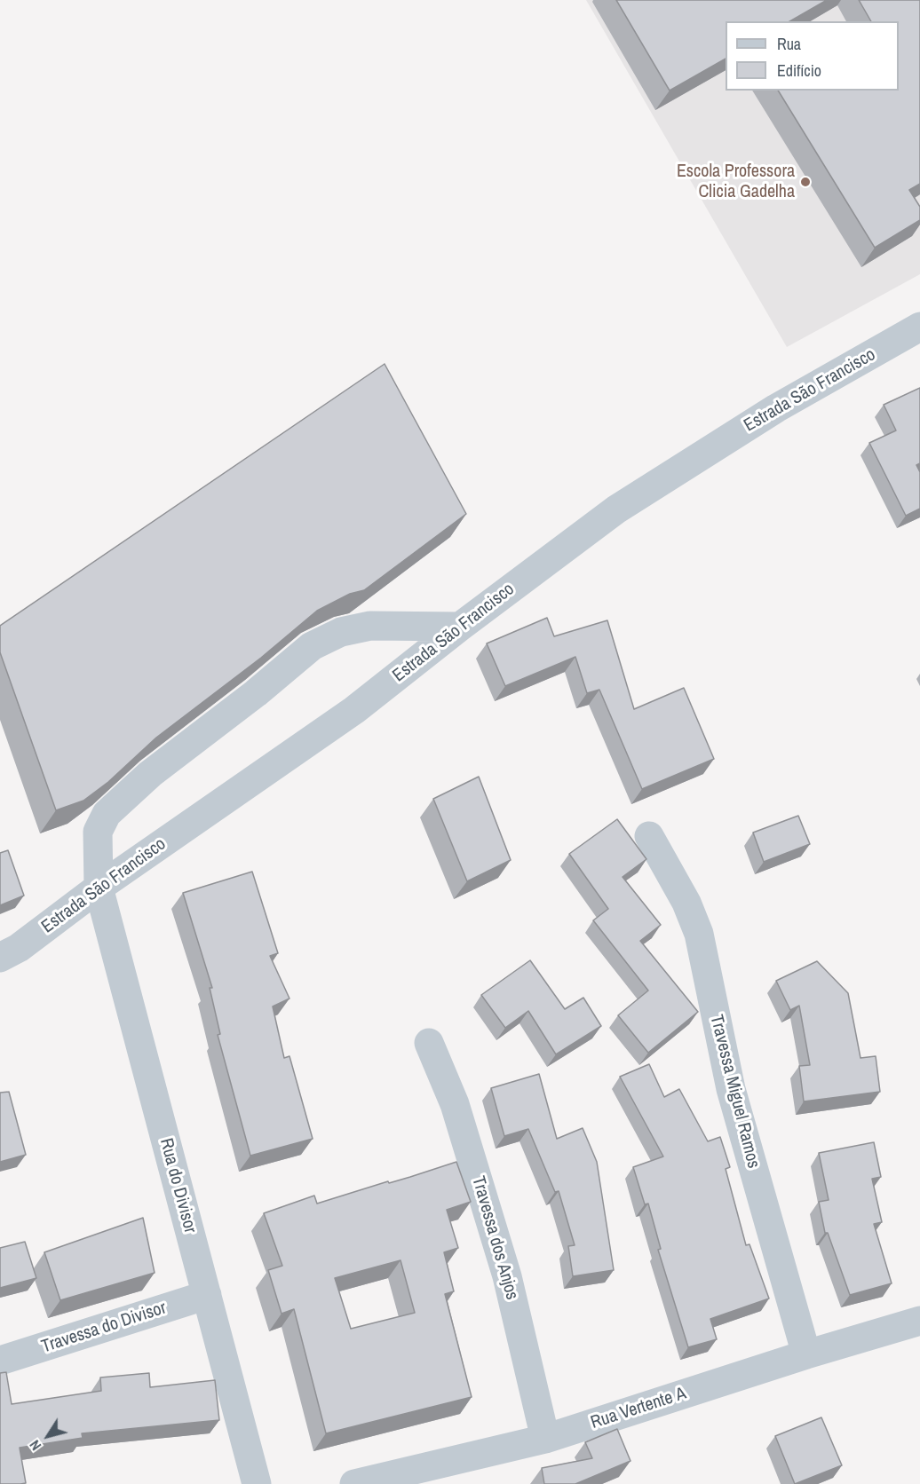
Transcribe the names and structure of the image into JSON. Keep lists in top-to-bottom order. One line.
{"streets":{"street":["Estrada São Francisco","Travessa Miguel Ramos","Rua do Divisor","Travessa dos Anjos","Travessa do Divisor","Rua Vertente A"]},"crossings":[["Estrada São Francisco","Rua do Divisor"],["Travessa Miguel Ramos","Rua Vertente A"],["Rua do Divisor","Travessa do Divisor"],["Travessa dos Anjos","Rua Vertente A"]],"places":["Escola Professora Clicia Gadelha"],"legend":["Rua","Edifício"],"north":"bottom left"}
